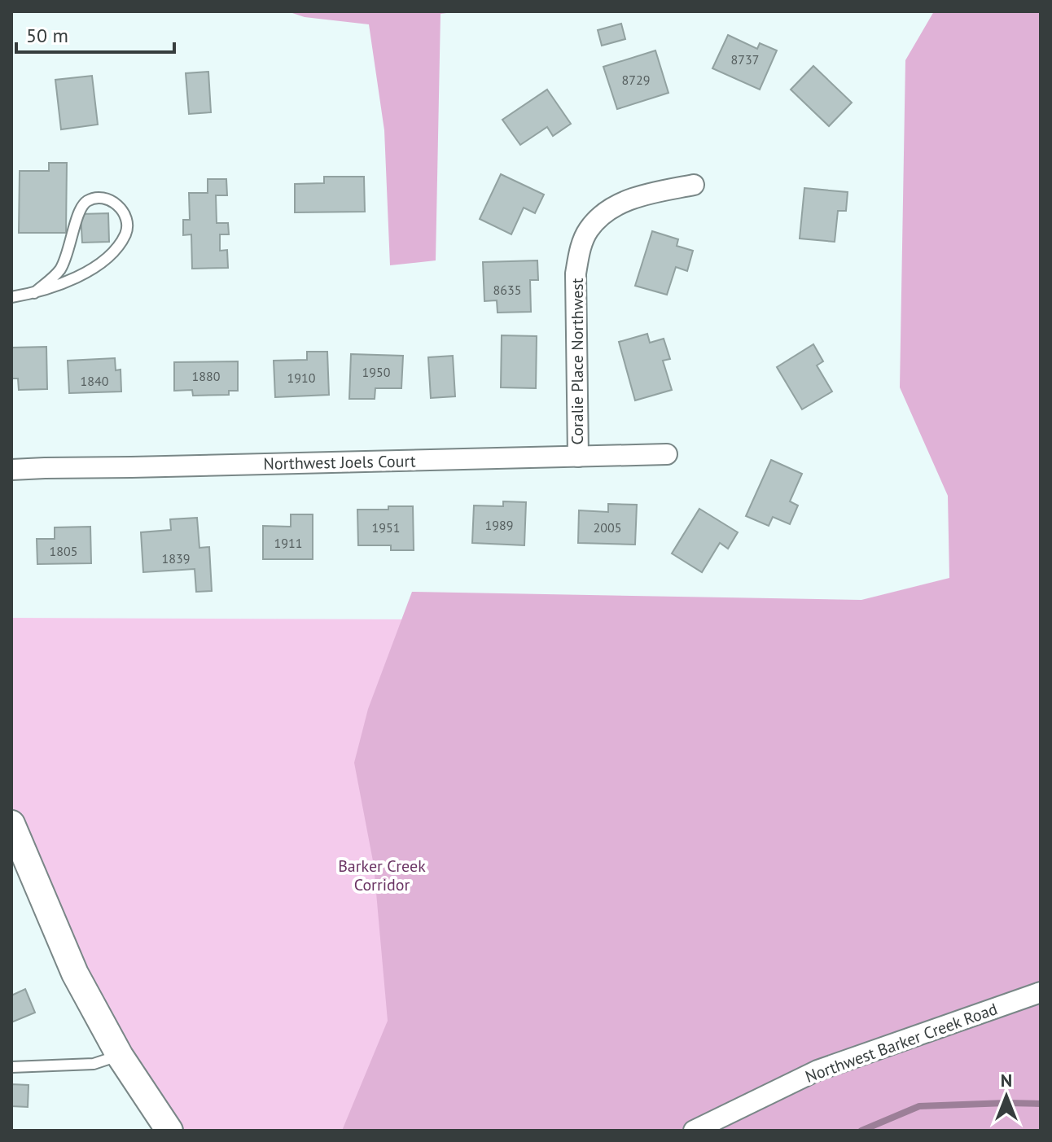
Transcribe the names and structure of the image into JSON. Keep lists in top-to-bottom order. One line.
{"streets":{"street":["Coralie Place Northwest","Northwest Joels Court","Northwest Barker Creek Road"]},"crossings":[["Coralie Place Northwest","Northwest Joels Court"]],"parks":["Barker Creek Corridor"],"house_numbers":["8737","8729","8635","1950","1880","1910","1840","1989","1951","2005","1911","1805","1839"],"scale_bar":"50 m","north":"top"}
